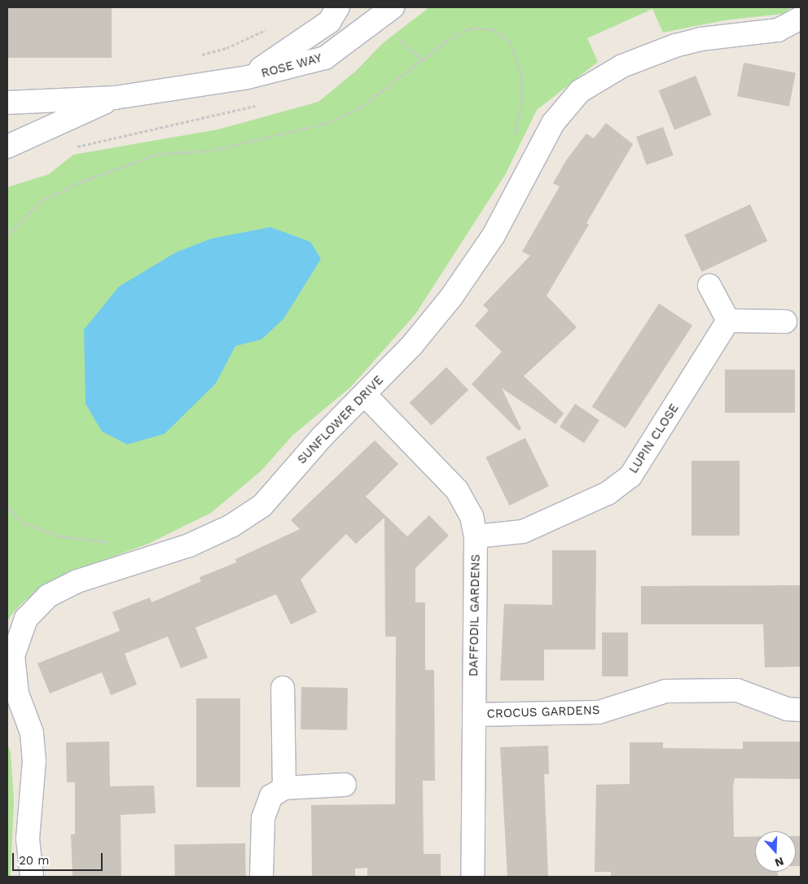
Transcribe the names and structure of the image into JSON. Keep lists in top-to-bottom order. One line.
{"streets":{"street":["ROSE WAY","SUNFLOWER DRIVE","LUPIN CLOSE","DAFFODIL GARDENS","CROCUS GARDENS"]},"crossings":[["SUNFLOWER DRIVE","DAFFODIL GARDENS"],["LUPIN CLOSE","DAFFODIL GARDENS"],["DAFFODIL GARDENS","CROCUS GARDENS"]],"scale_bar":"20 m","north":"bottom"}
